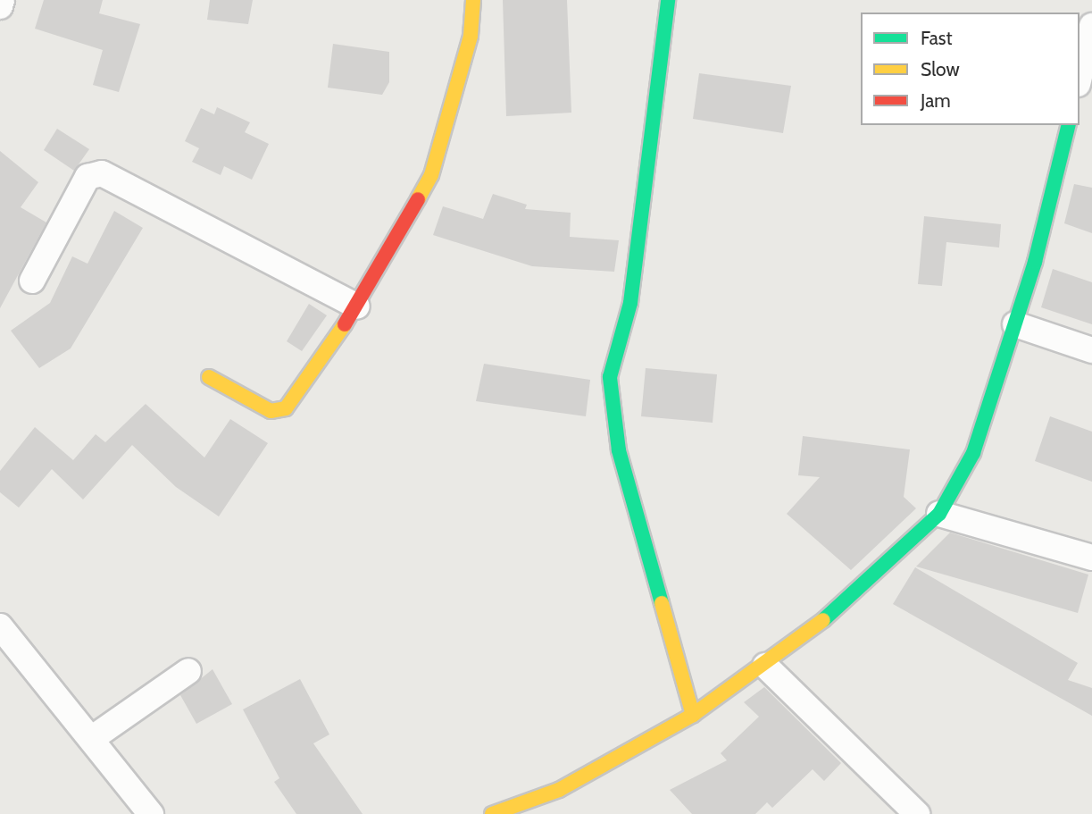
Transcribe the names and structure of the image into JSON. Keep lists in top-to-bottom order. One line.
{"legend":["Fast","Slow","Jam"]}
